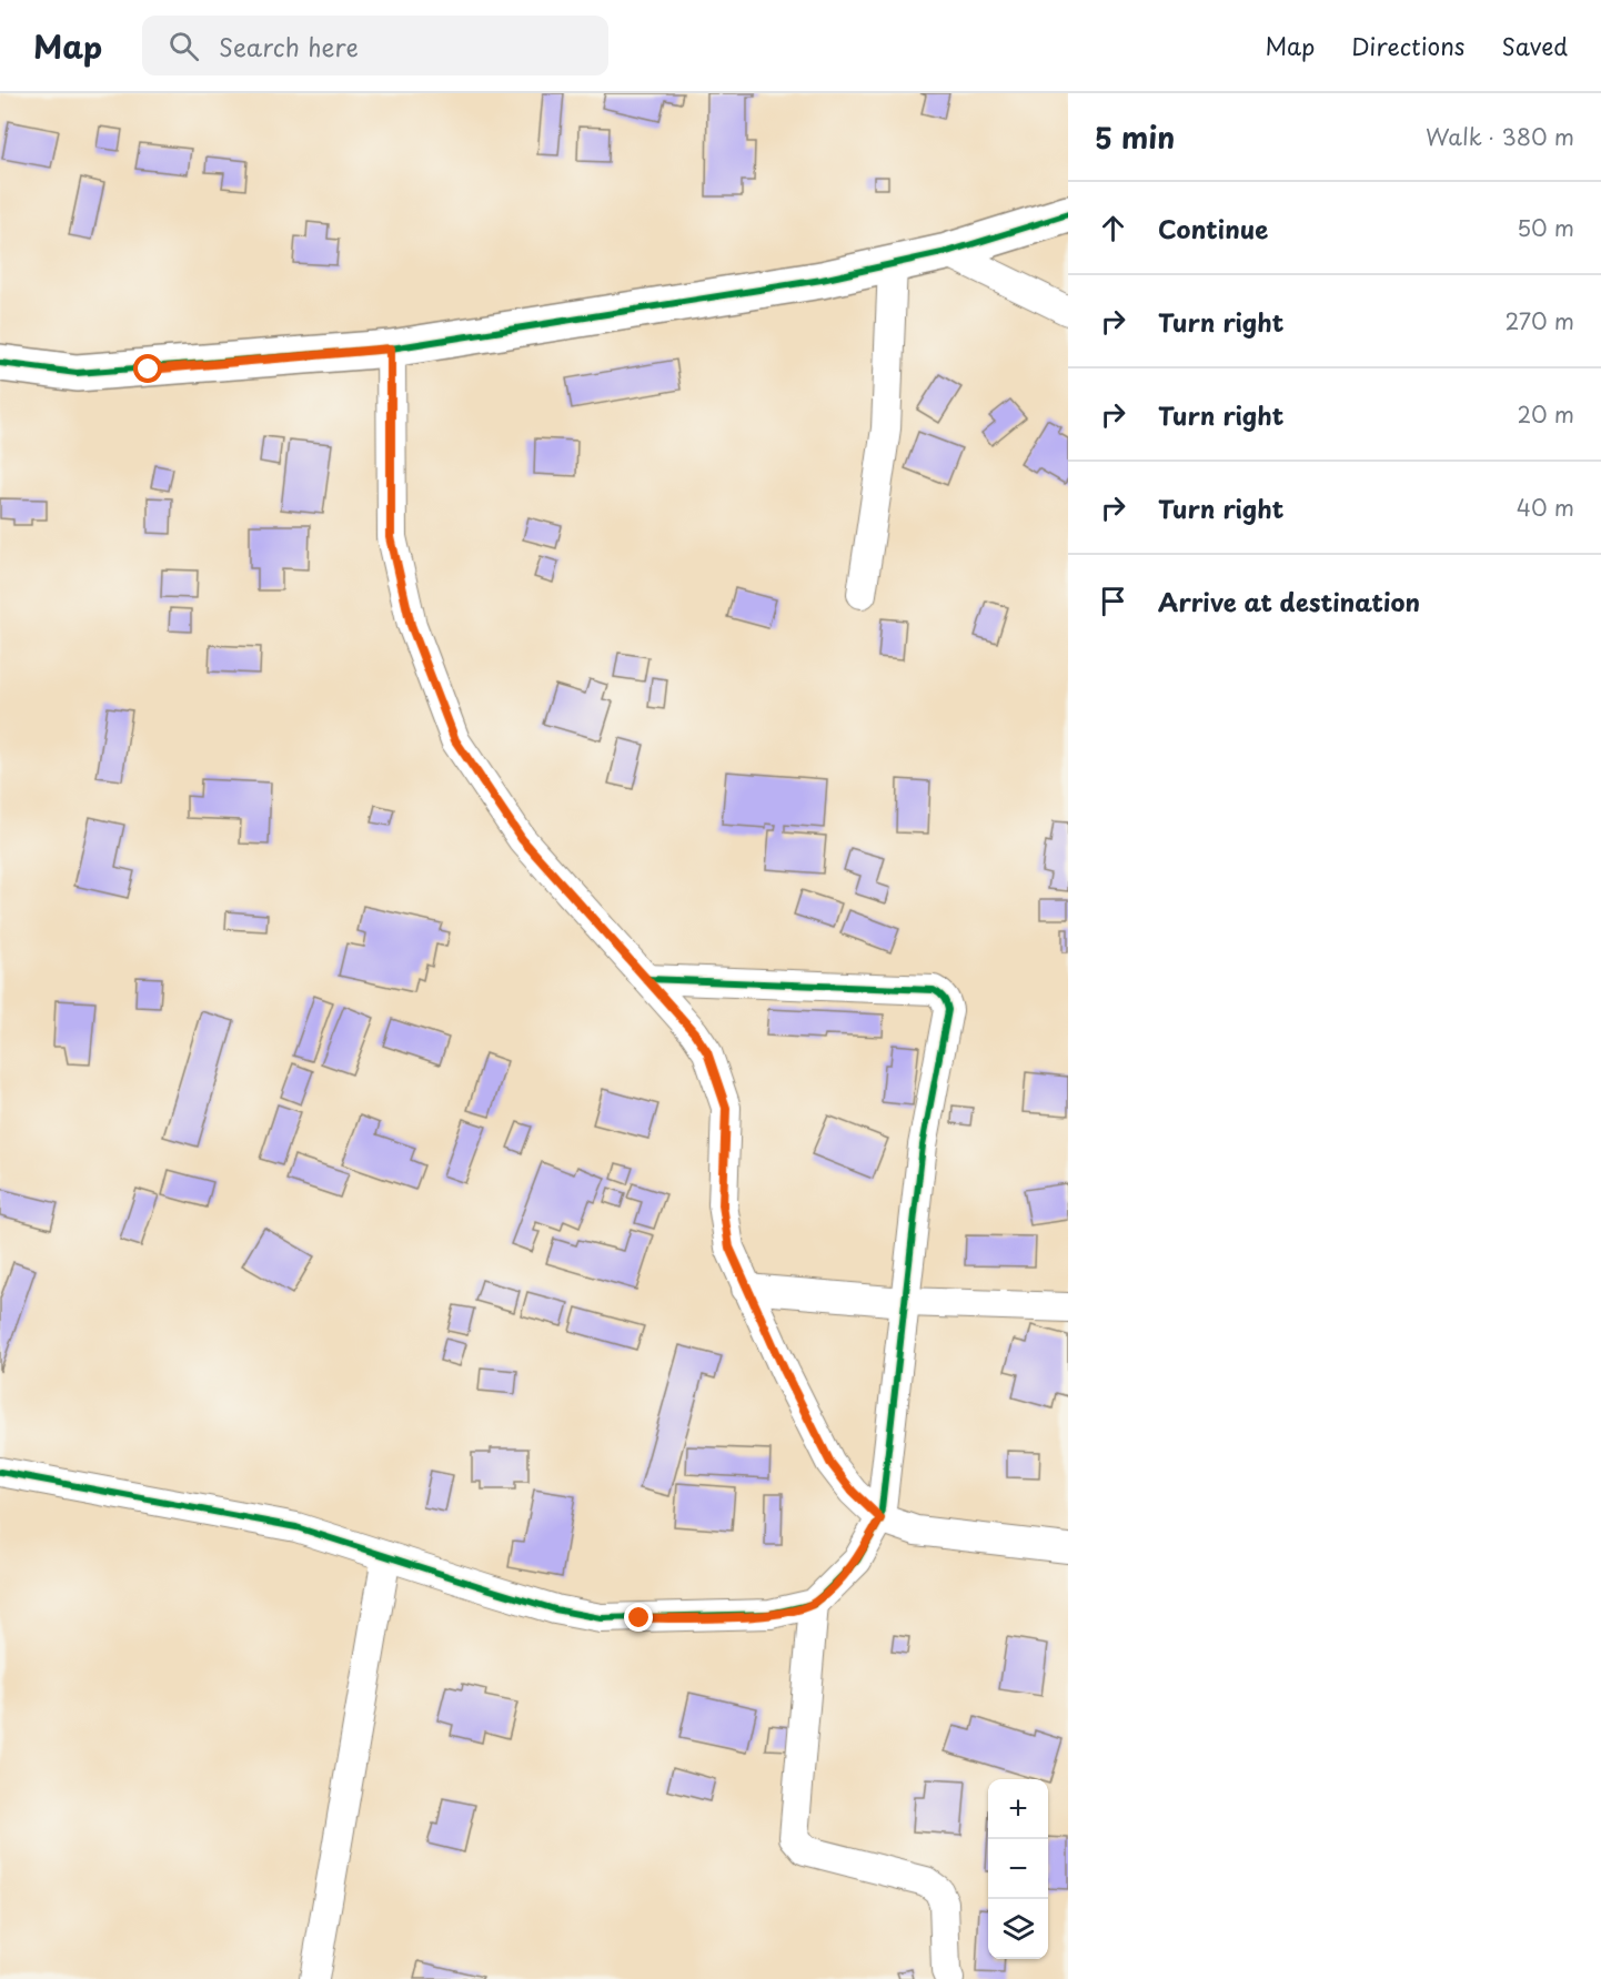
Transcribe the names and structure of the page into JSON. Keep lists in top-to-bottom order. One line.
{"page":{"header":"Map","search":"Search here","nav":["Map","Directions","Saved"],"heading":["5 min","Walk · 380 m"],"list":[["Continue","50 m"],["Turn right","270 m"],["Turn right","20 m"],["Turn right","40 m"],"Arrive at destination"],"map_buttons":["+","−"]}}
